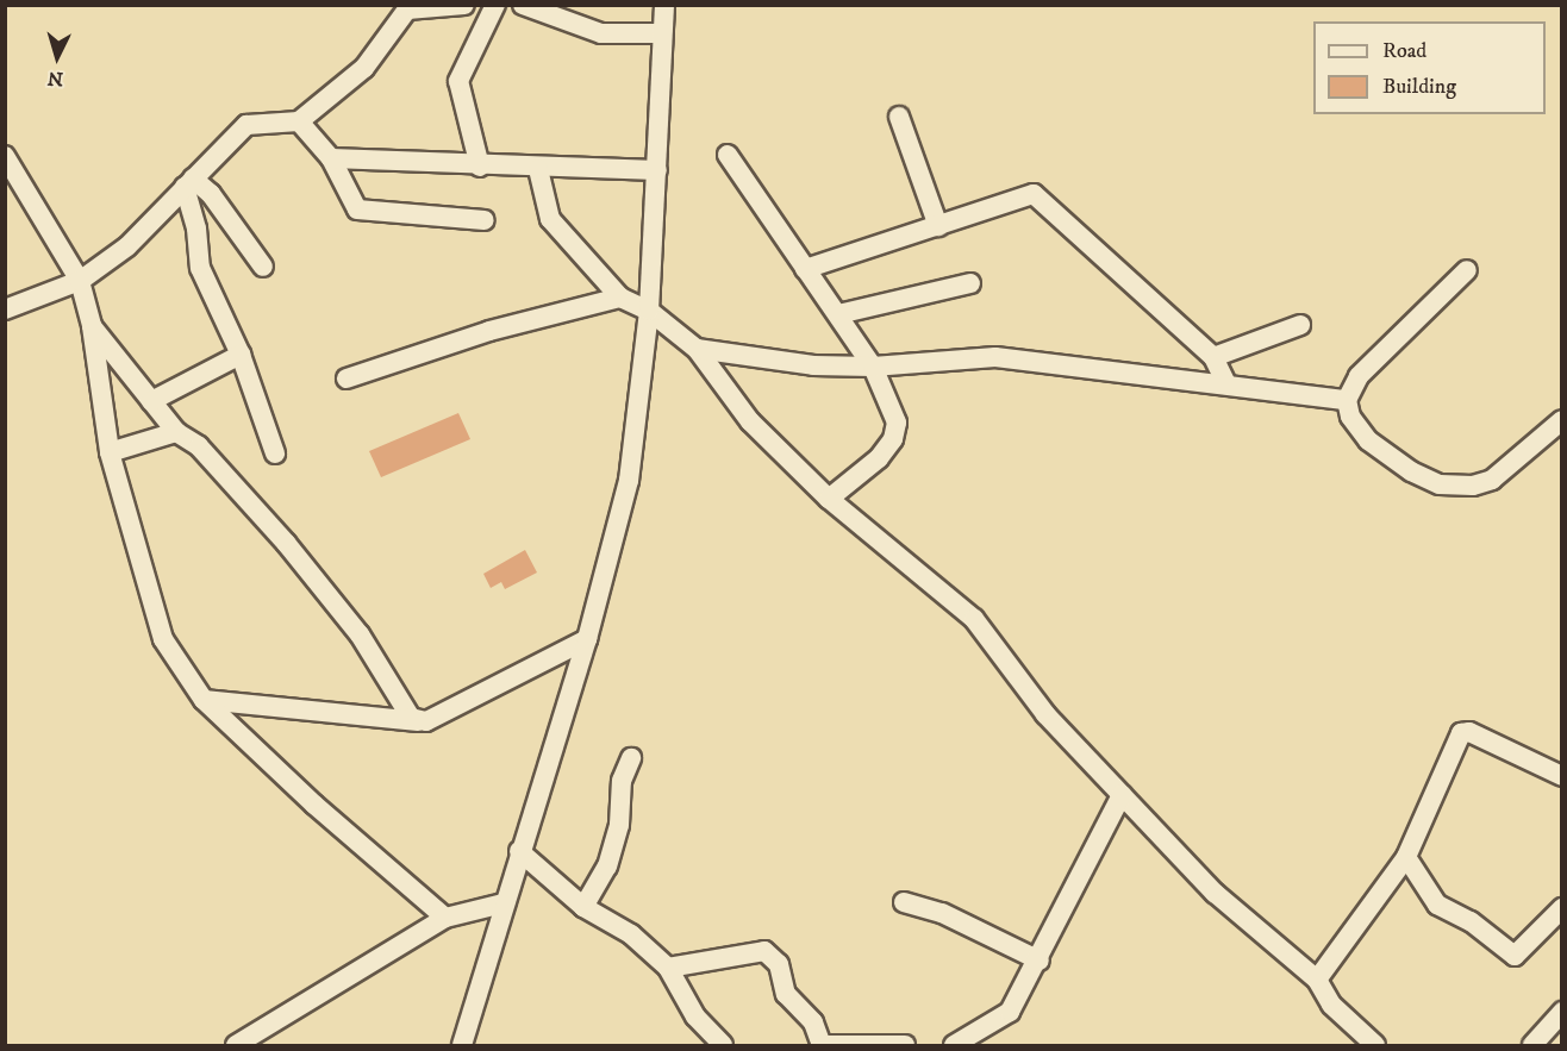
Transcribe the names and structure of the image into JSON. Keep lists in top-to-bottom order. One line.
{"legend":["Road","Building"],"north":"bottom"}
